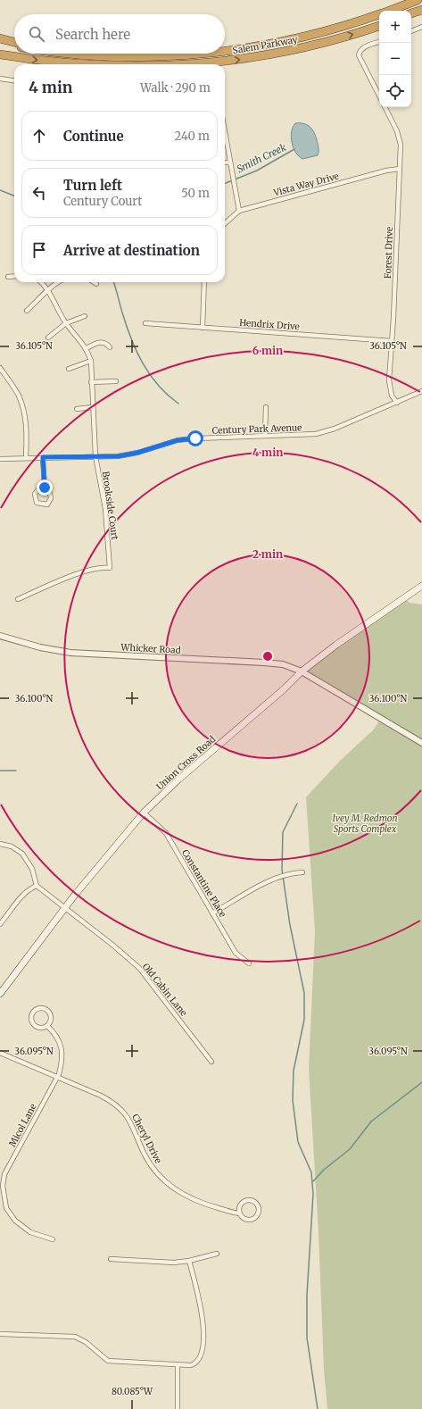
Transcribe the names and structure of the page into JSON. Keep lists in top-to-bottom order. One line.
{"streets":{"highway":["Salem Parkway"],"main road":["Union Cross Road"],"street":["Vista Way Drive","Forest Drive","Hendrix Drive","Century Park Avenue","Brookside Court","Whicker Road","Constantine Place","Old Cabin Lane","Micol Lane","Cheryl Drive"]},"crossings":[["Vista Way Drive","Forest Drive"],["Forest Drive","Hendrix Drive"],["Forest Drive","Century Park Avenue"],["Century Park Avenue","Brookside Court"],["Whicker Road","Union Cross Road"],["Union Cross Road","Constantine Place"],["Union Cross Road","Old Cabin Lane"],["Micol Lane","Cheryl Drive"]],"water":["Smith Creek"],"parks":["Ivey M. Redmon Sports Complex"],"page":{"map_buttons":["+","−"],"search":"Search here","heading":["4 min","Walk · 290 m"],"list":[["Continue","240 m"],["Turn left","Century Court","50 m"],"Arrive at destination"]},"coordinates":["36.105°N","36.100°N","36.095°N","80.085°W"],"rings":["6 min","4 min","2 min"]}
